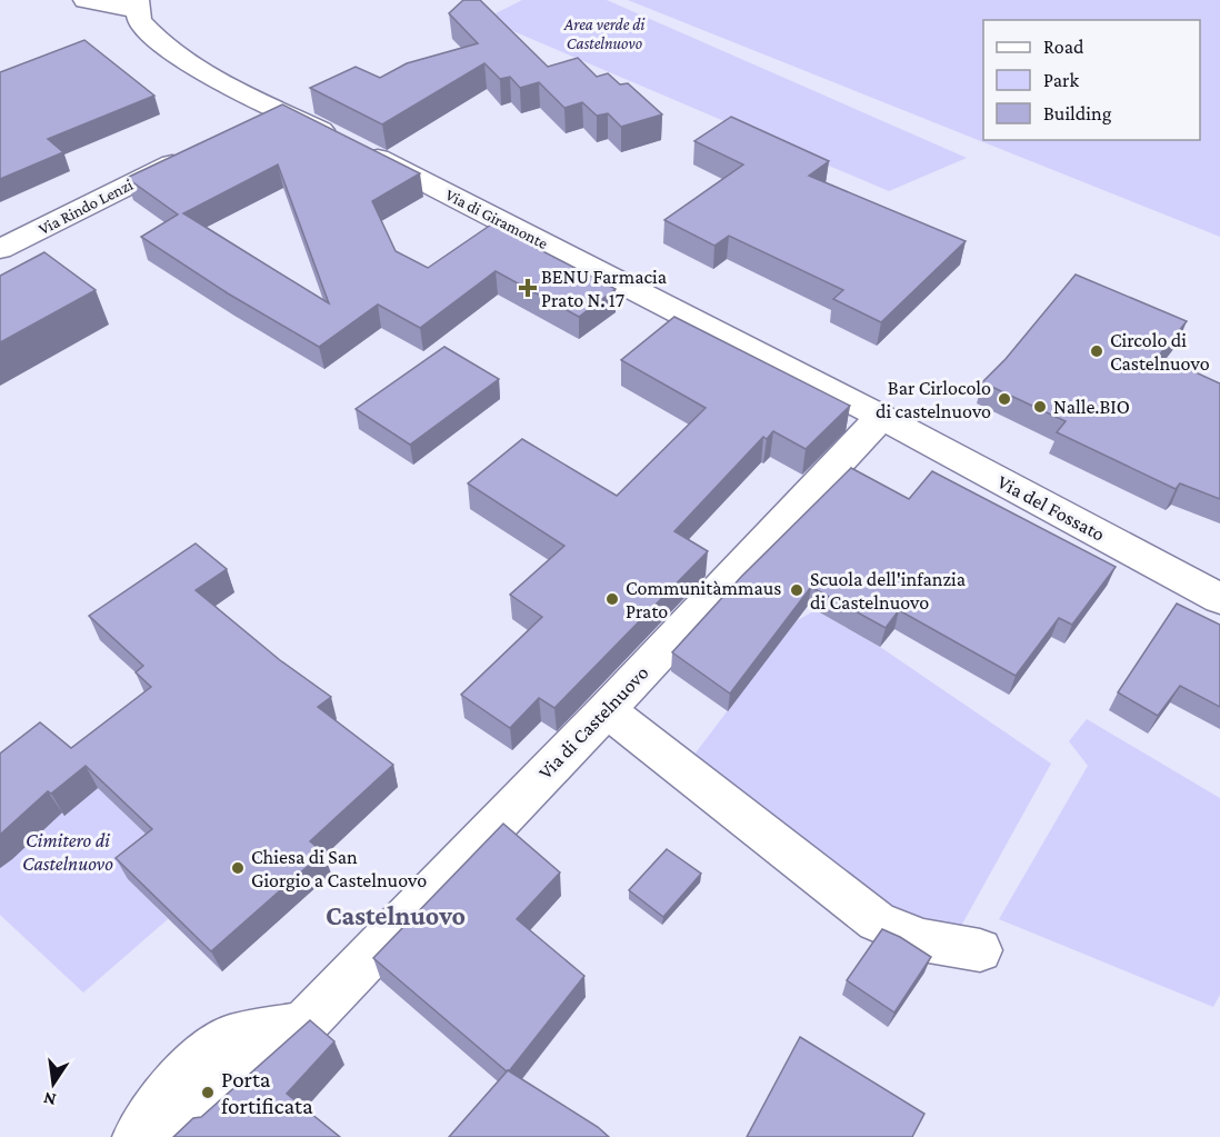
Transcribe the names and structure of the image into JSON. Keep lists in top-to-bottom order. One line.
{"streets":{"street":["Via Rindo Lenzi","Via di Giramonte","Via del Fossato","Via di Castelnuovo"]},"crossings":[["Via di Giramonte","Via del Fossato"],["Via di Giramonte","Via di Castelnuovo"],["Via del Fossato","Via di Castelnuovo"]],"districts":["Castelnuovo"],"parks":["Area verde di Castelnuovo","Cimitero di Castelnuovo"],"places":{"health":["BENU Farmacia Prato N. 17"],"other":["Circolo di Castelnuovo","Bar Cirlocolo di castelnuovo","Nalle.BIO","Scuola dell'infanzia di Castelnuovo","Communitàmmaus Prato","Chiesa di San Giorgio a Castelnuovo","Porta fortificata"]},"legend":["Road","Park","Building"],"north":"bottom"}
